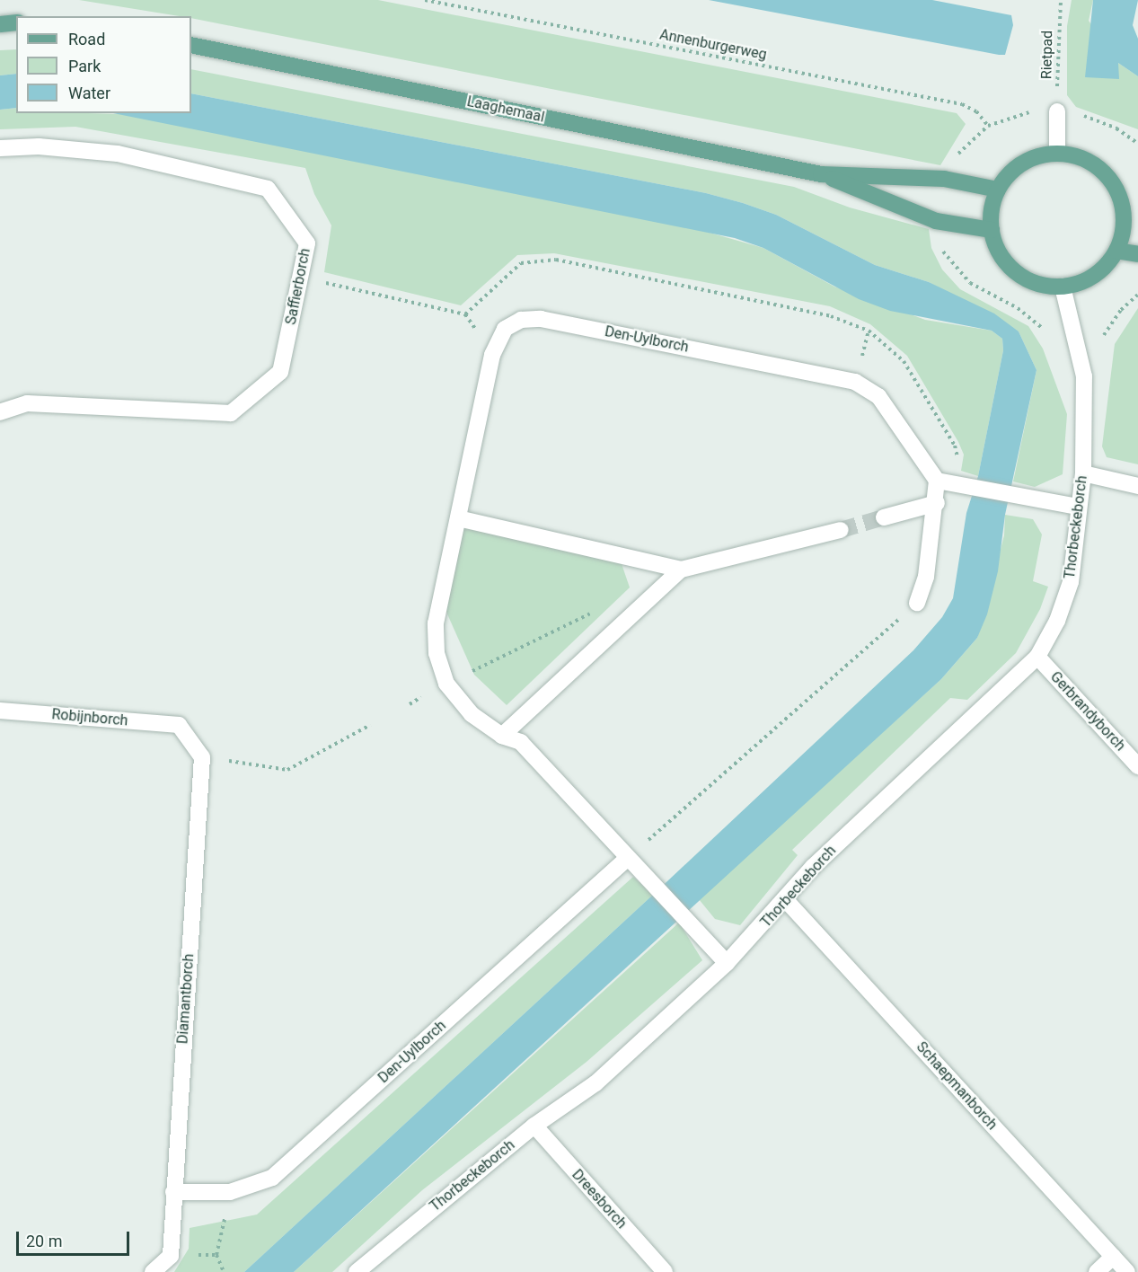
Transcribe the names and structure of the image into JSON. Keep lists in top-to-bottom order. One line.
{"streets":{"main road":["Laaghemaal"],"street":["Saffierborch","Den-Uylborch","Thorbeckeborch","Gerbrandyborch","Robijnborch","Diamantborch","Schaepmanborch","Dreesborch"],"path":["Annenburgerweg","Rietpad"]},"crossings":[["Laaghemaal","Thorbeckeborch"],["Den-Uylborch","Thorbeckeborch"],["Den-Uylborch","Diamantborch"],["Thorbeckeborch","Gerbrandyborch"],["Thorbeckeborch","Schaepmanborch"],["Thorbeckeborch","Dreesborch"],["Robijnborch","Diamantborch"]],"legend":["Road","Park","Water"],"scale_bar":"20 m"}
